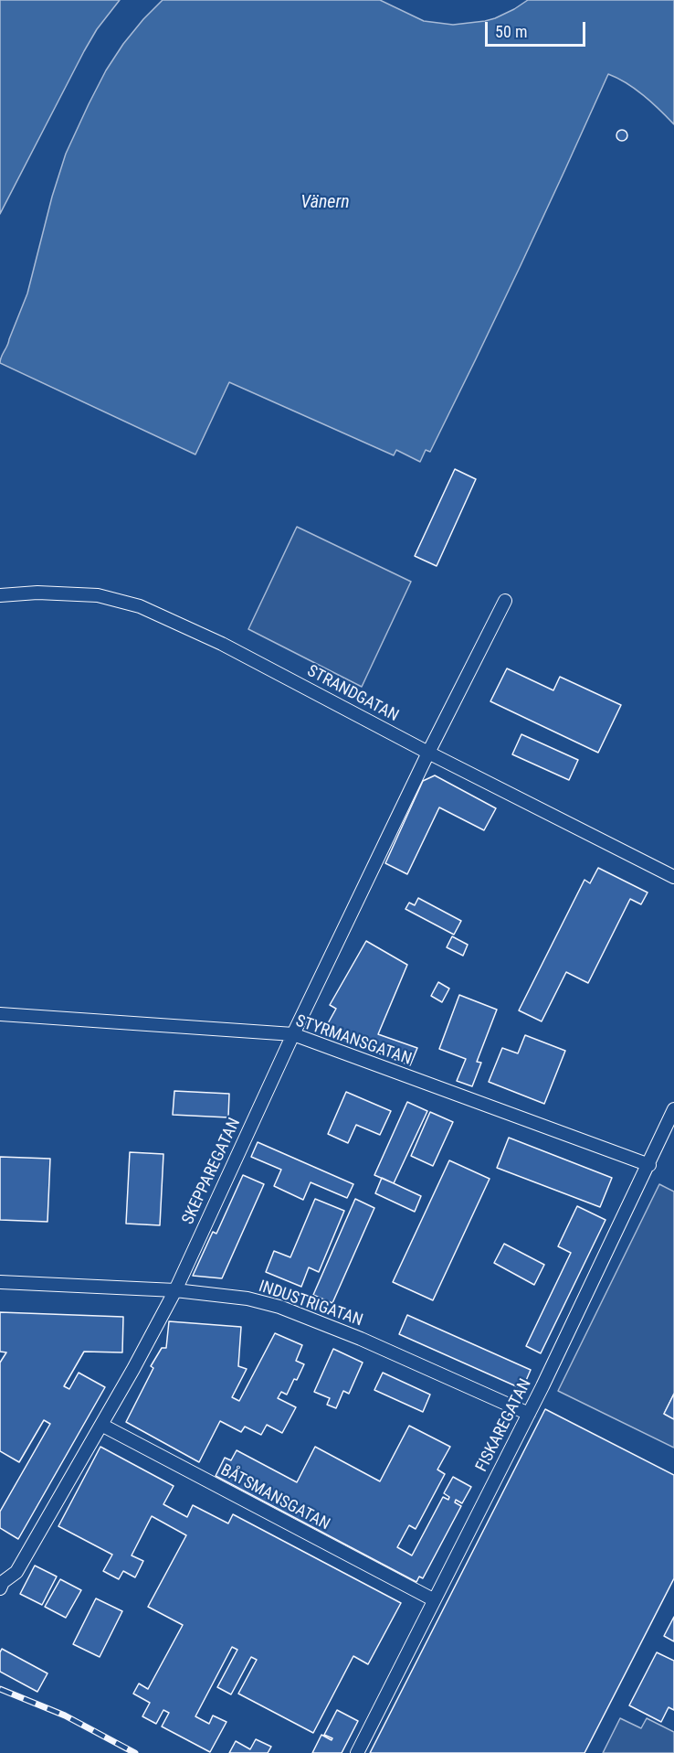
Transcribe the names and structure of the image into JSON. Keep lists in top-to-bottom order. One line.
{"streets":{"street":["STRANDGATAN","STYRMANSGATAN","SKEPPAREGATAN","INDUSTRIGATAN","FISKAREGATAN","BÅTSMANSGATAN"]},"crossings":[["STRANDGATAN","SKEPPAREGATAN"],["STYRMANSGATAN","SKEPPAREGATAN"],["STYRMANSGATAN","FISKAREGATAN"],["SKEPPAREGATAN","INDUSTRIGATAN"],["SKEPPAREGATAN","BÅTSMANSGATAN"],["INDUSTRIGATAN","FISKAREGATAN"],["FISKAREGATAN","BÅTSMANSGATAN"]],"water":["Vänern"],"scale_bar":"50 m"}
